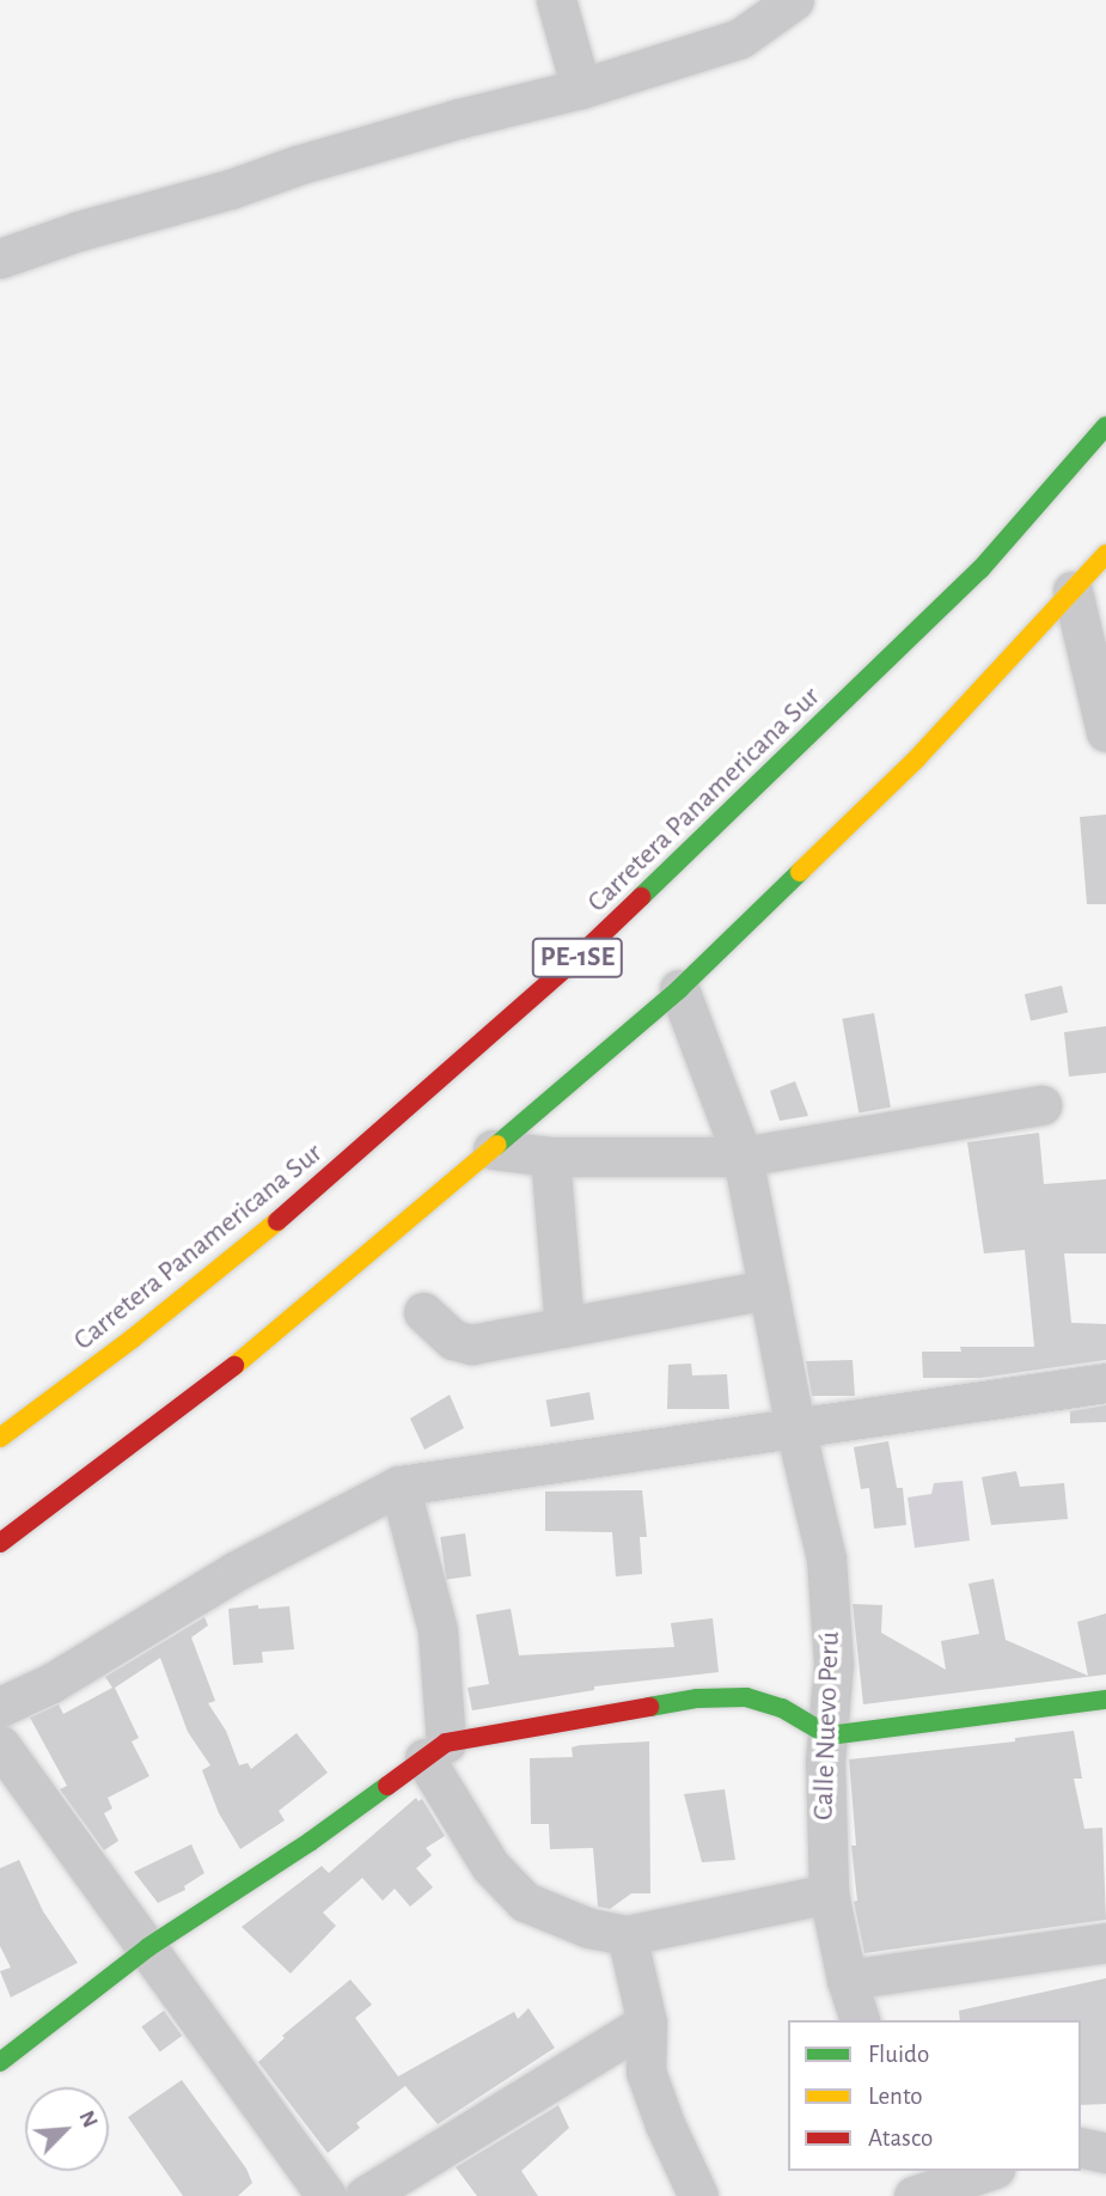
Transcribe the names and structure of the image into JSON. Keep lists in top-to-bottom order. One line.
{"streets":{"main road":["Carretera Panamericana Sur","PE-1SE"],"street":["Calle Nuevo Perú"]},"crossings":[["PE-1SE","Calle Nuevo Perú"]],"legend":["Fluido","Lento","Atasco"],"north":"top right"}
